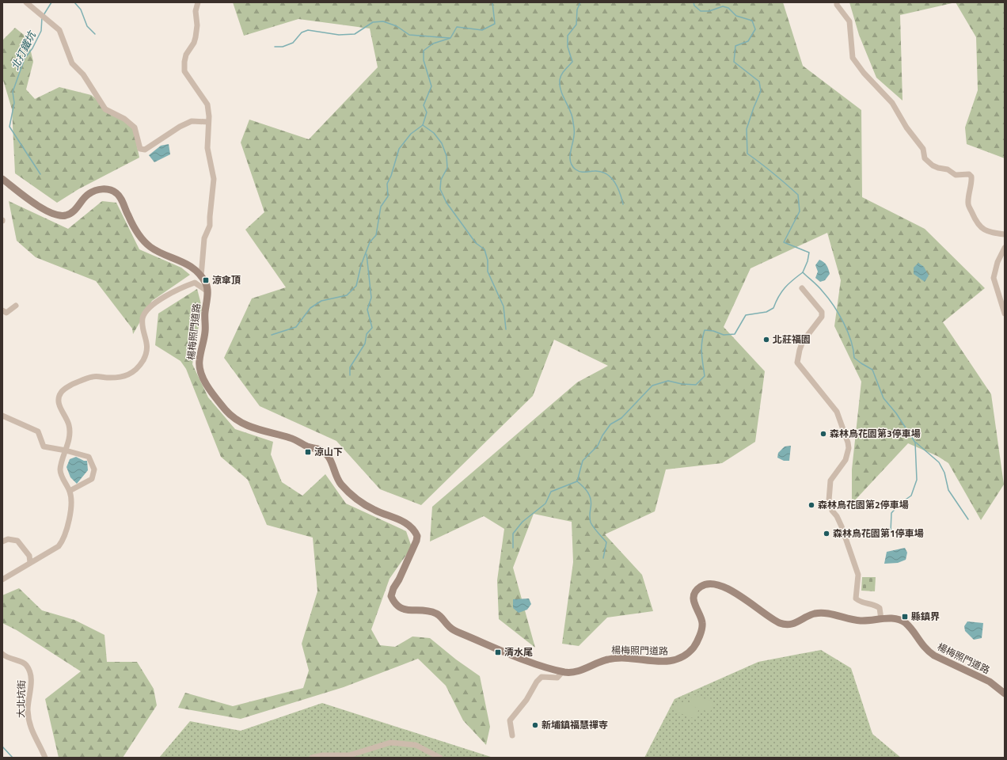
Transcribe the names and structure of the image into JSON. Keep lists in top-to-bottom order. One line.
{"streets":{"street":["楊梅照門道路","大北坑街"]},"water":["北打鐵坑"],"places":{"transit":["涼傘頂","涼山下","縣鎮界","清水尾"],"other":["北莊福園","森林鳥花園第3停車場","森林鳥花園第2停車場","森林鳥花園第1停車場","新埔鎮福慧禪寺"]}}
